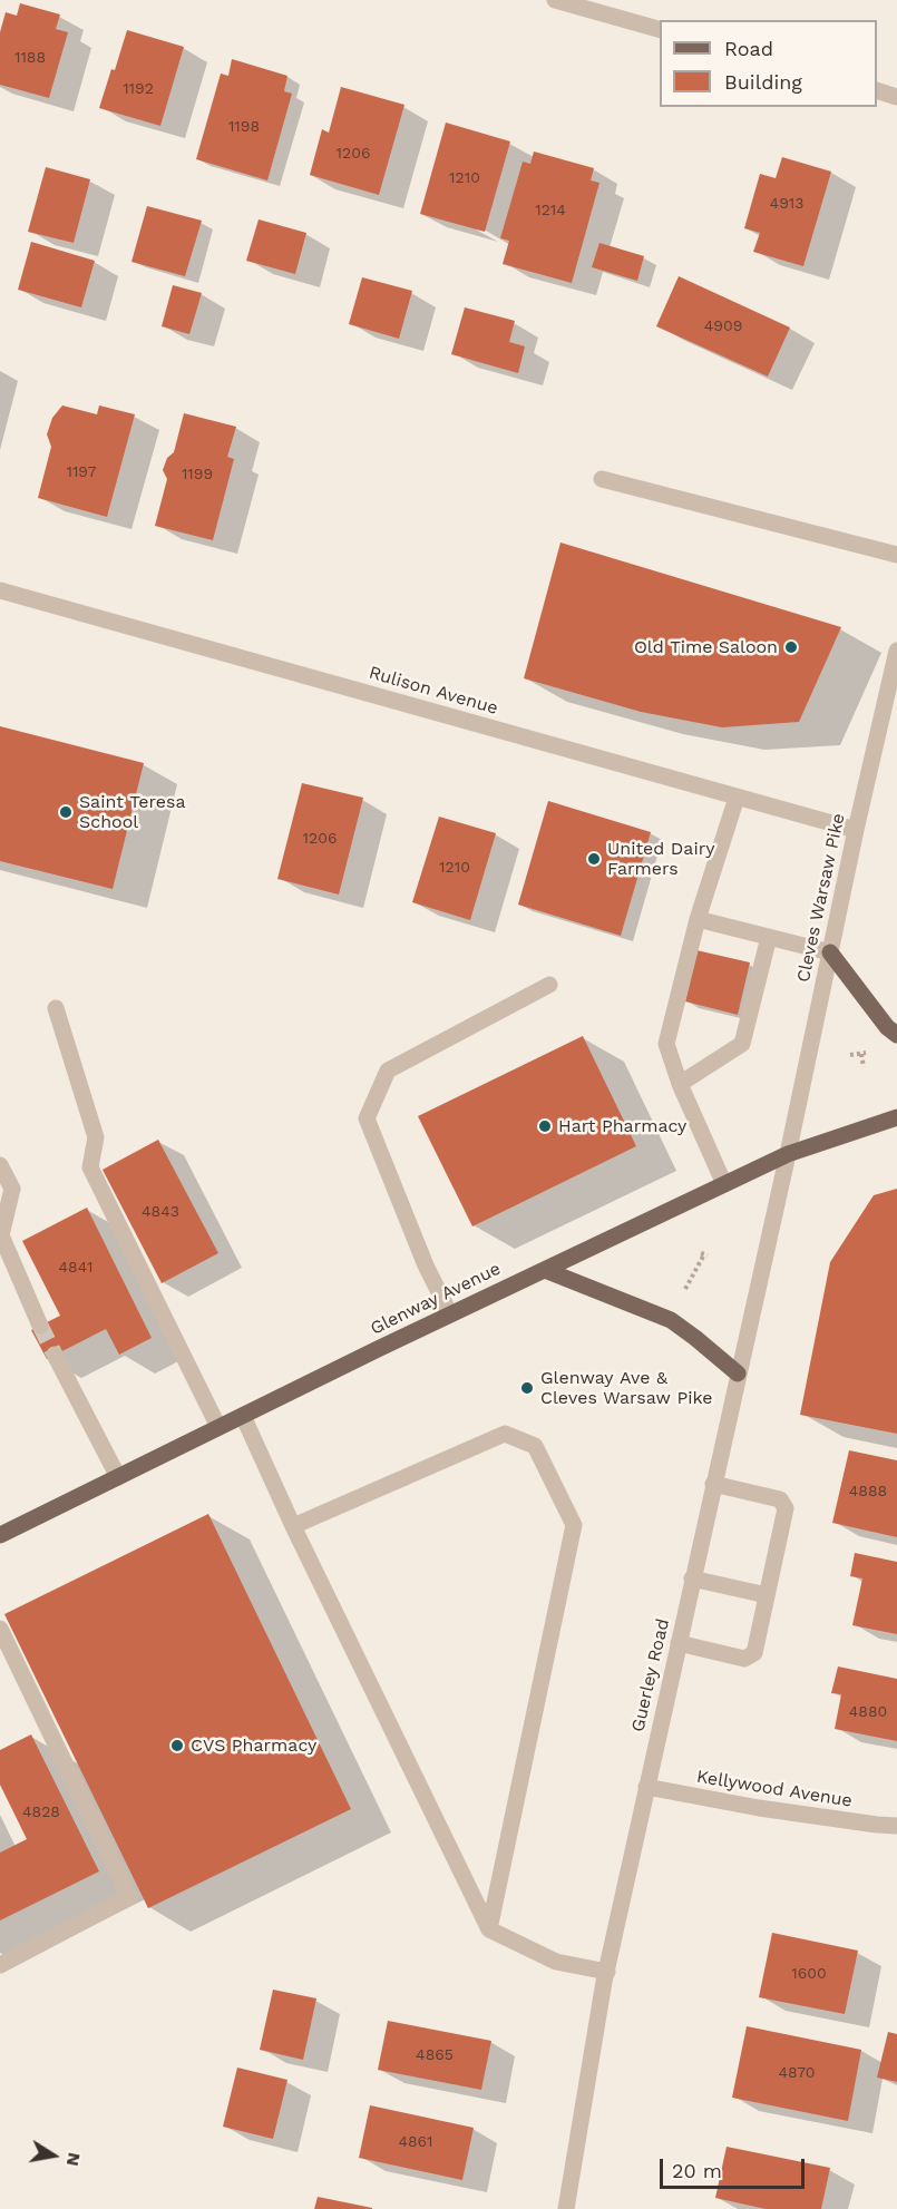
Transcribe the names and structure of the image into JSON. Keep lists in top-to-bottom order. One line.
{"streets":{"main road":["Glenway Avenue"],"street":["Rulison Avenue","Cleves Warsaw Pike","Guerley Road","Kellywood Avenue"]},"crossings":[["Rulison Avenue","Cleves Warsaw Pike"],["Cleves Warsaw Pike","Glenway Avenue"],["Cleves Warsaw Pike","Guerley Road"],["Glenway Avenue","Guerley Road"],["Guerley Road","Kellywood Avenue"]],"places":["Old Time Saloon","Saint Teresa School","United Dairy Farmers","Hart Pharmacy","Glenway Ave & Cleves Warsaw Pike","CVS Pharmacy"],"house_numbers":["1188","1192","1198","1206","1210","4913","1214","4909","1197","1199","1206","1210","4843","4841","4888","4880","4828","1600","4865","4870","4861"],"legend":["Road","Building"],"scale_bar":"20 m","north":"right"}
